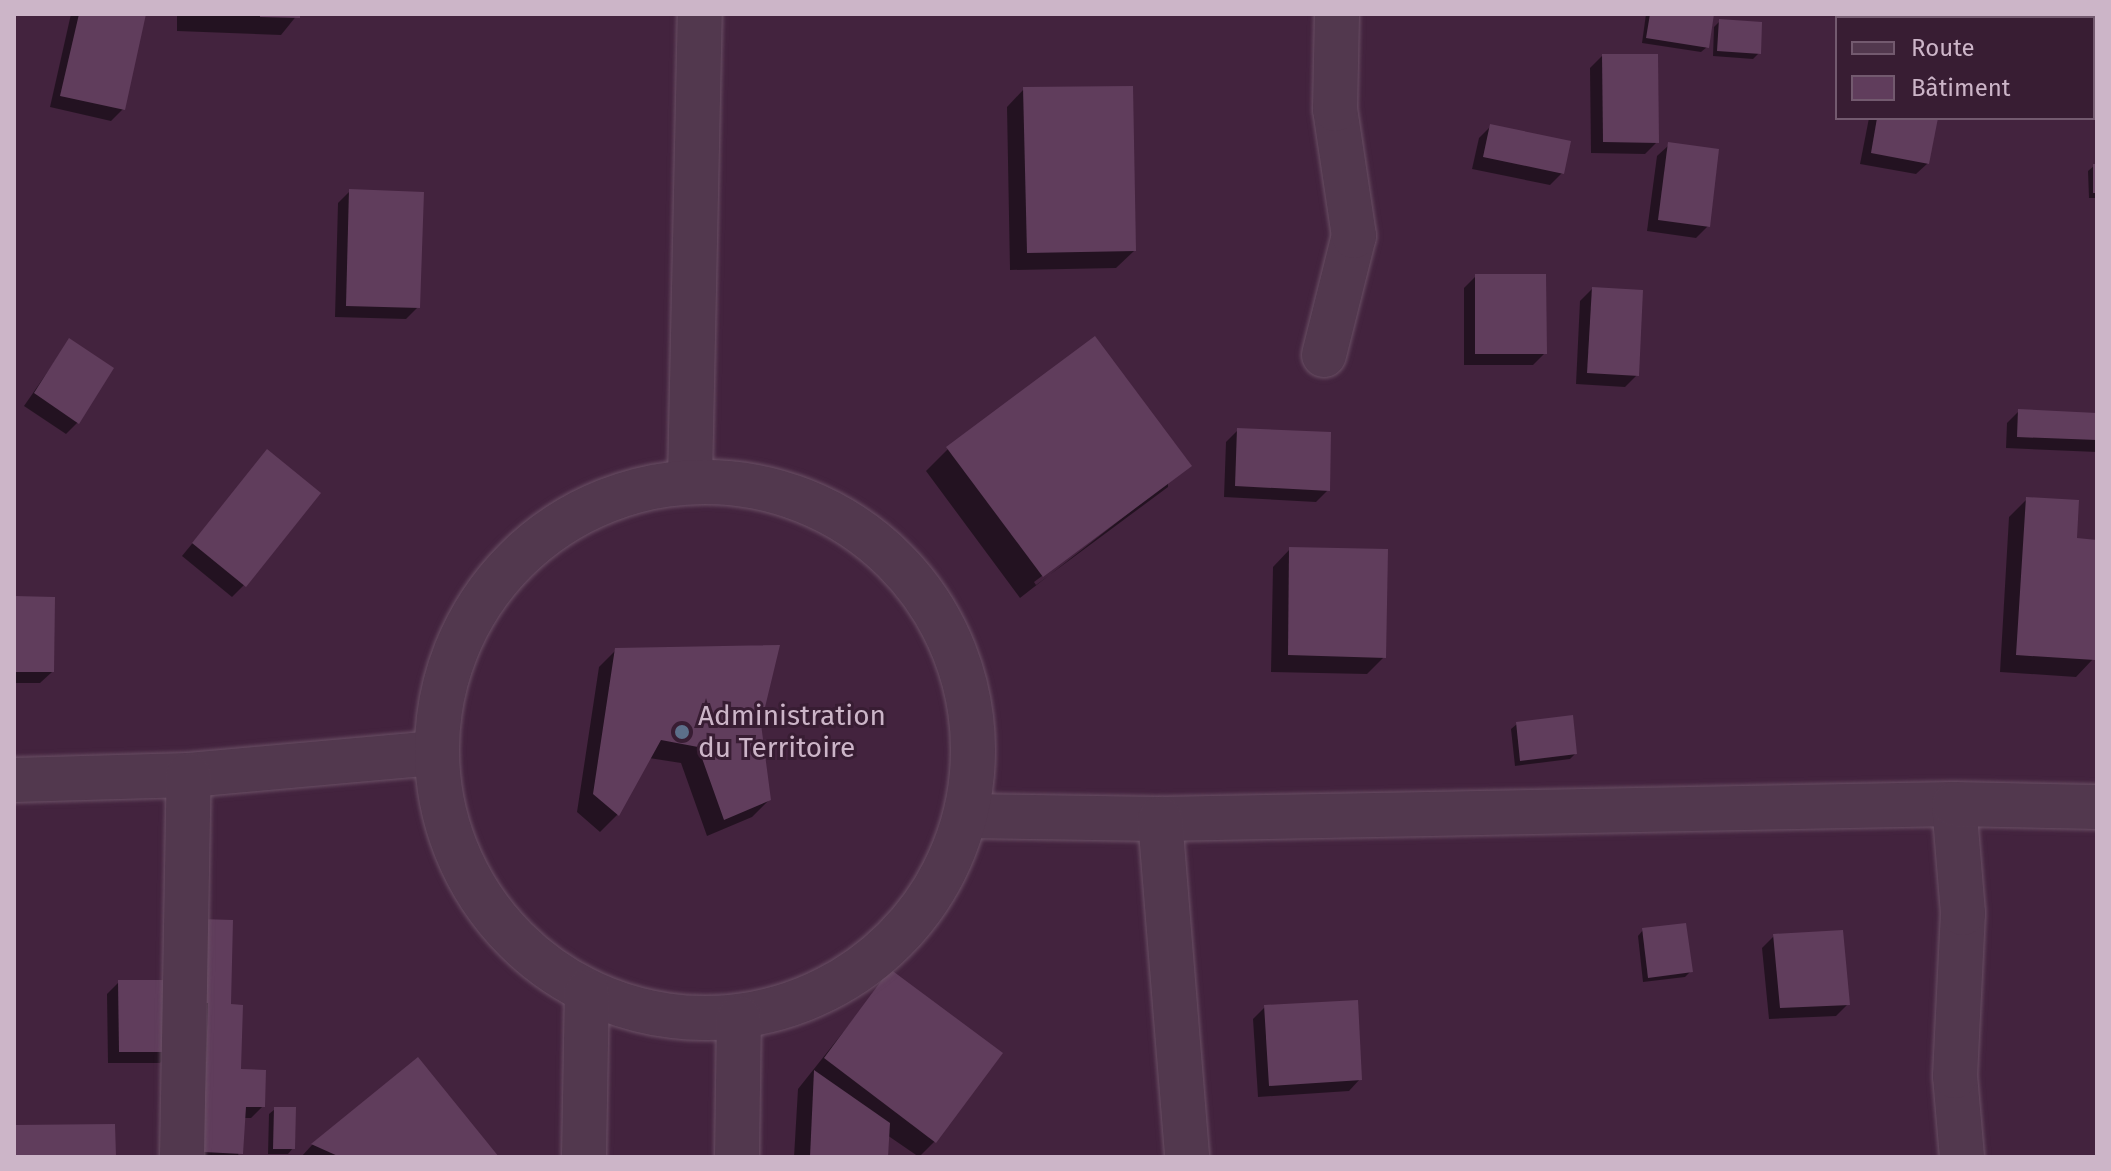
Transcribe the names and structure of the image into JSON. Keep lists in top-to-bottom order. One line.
{"places":["Administration du Territoire"],"legend":["Route","Bâtiment"]}
